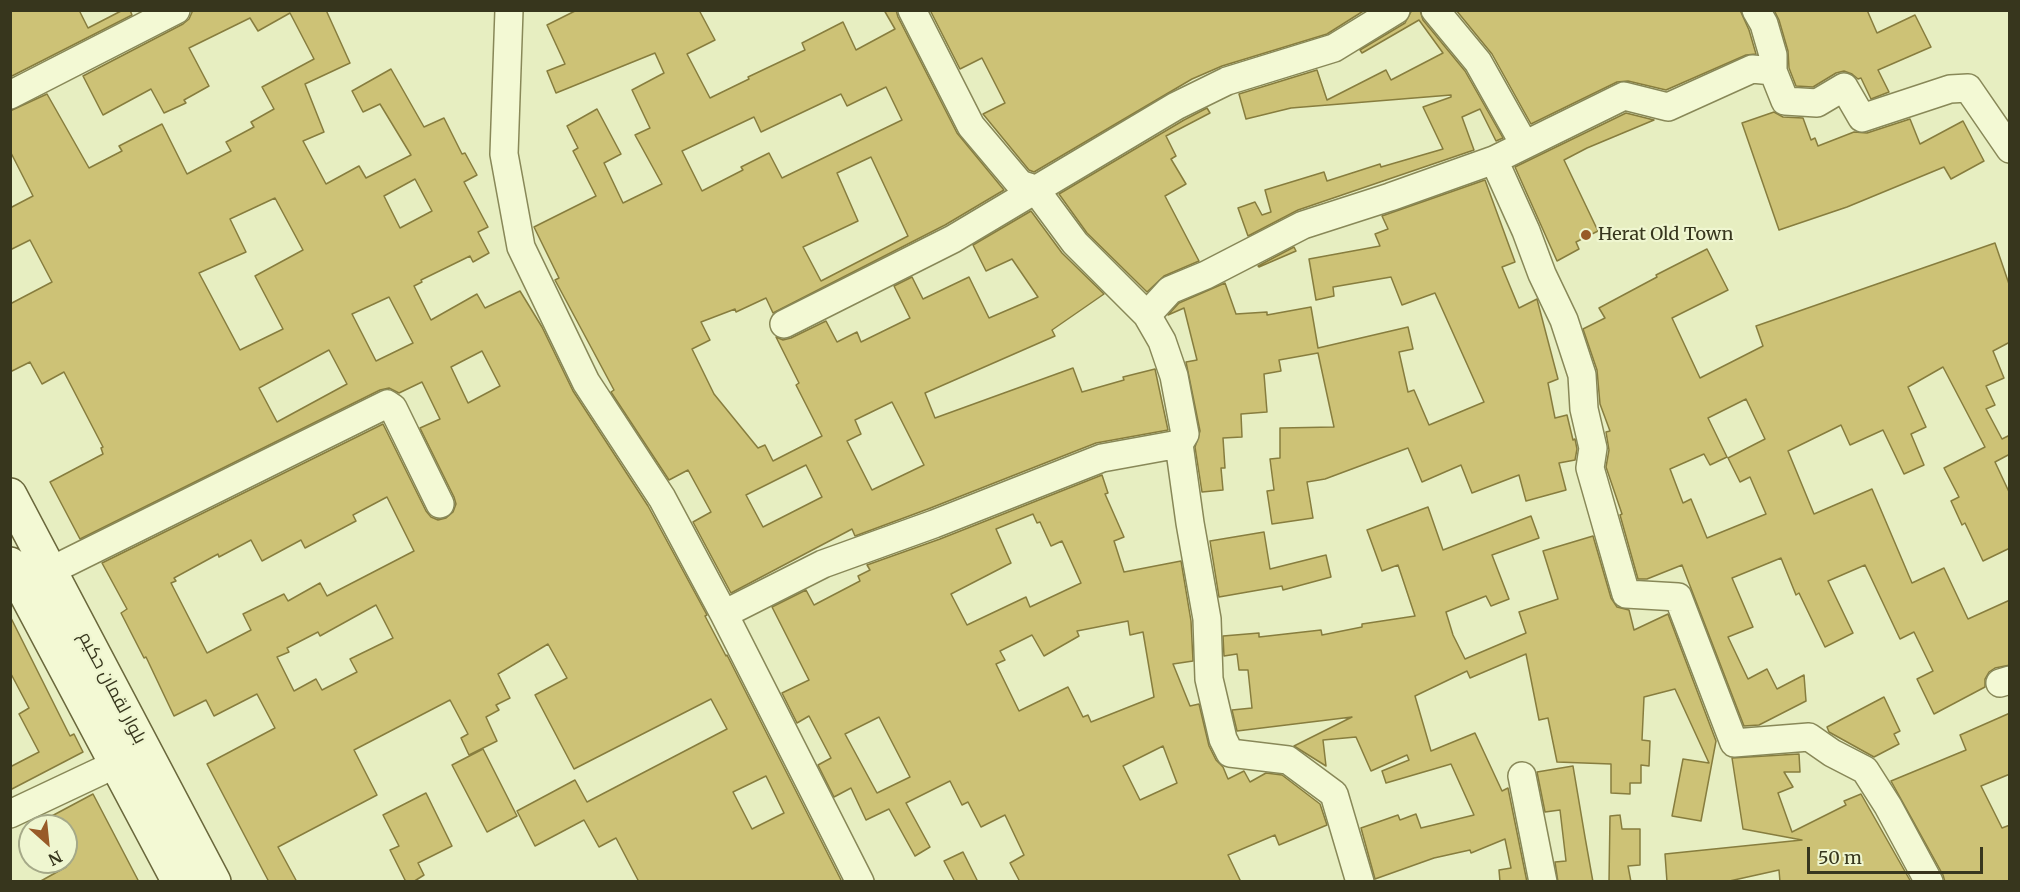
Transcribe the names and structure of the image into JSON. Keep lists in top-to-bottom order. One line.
{"streets":{"street":["بلوار لقمان حکیم"]},"places":["Herat Old Town"],"scale_bar":"50 m","north":"bottom right"}
